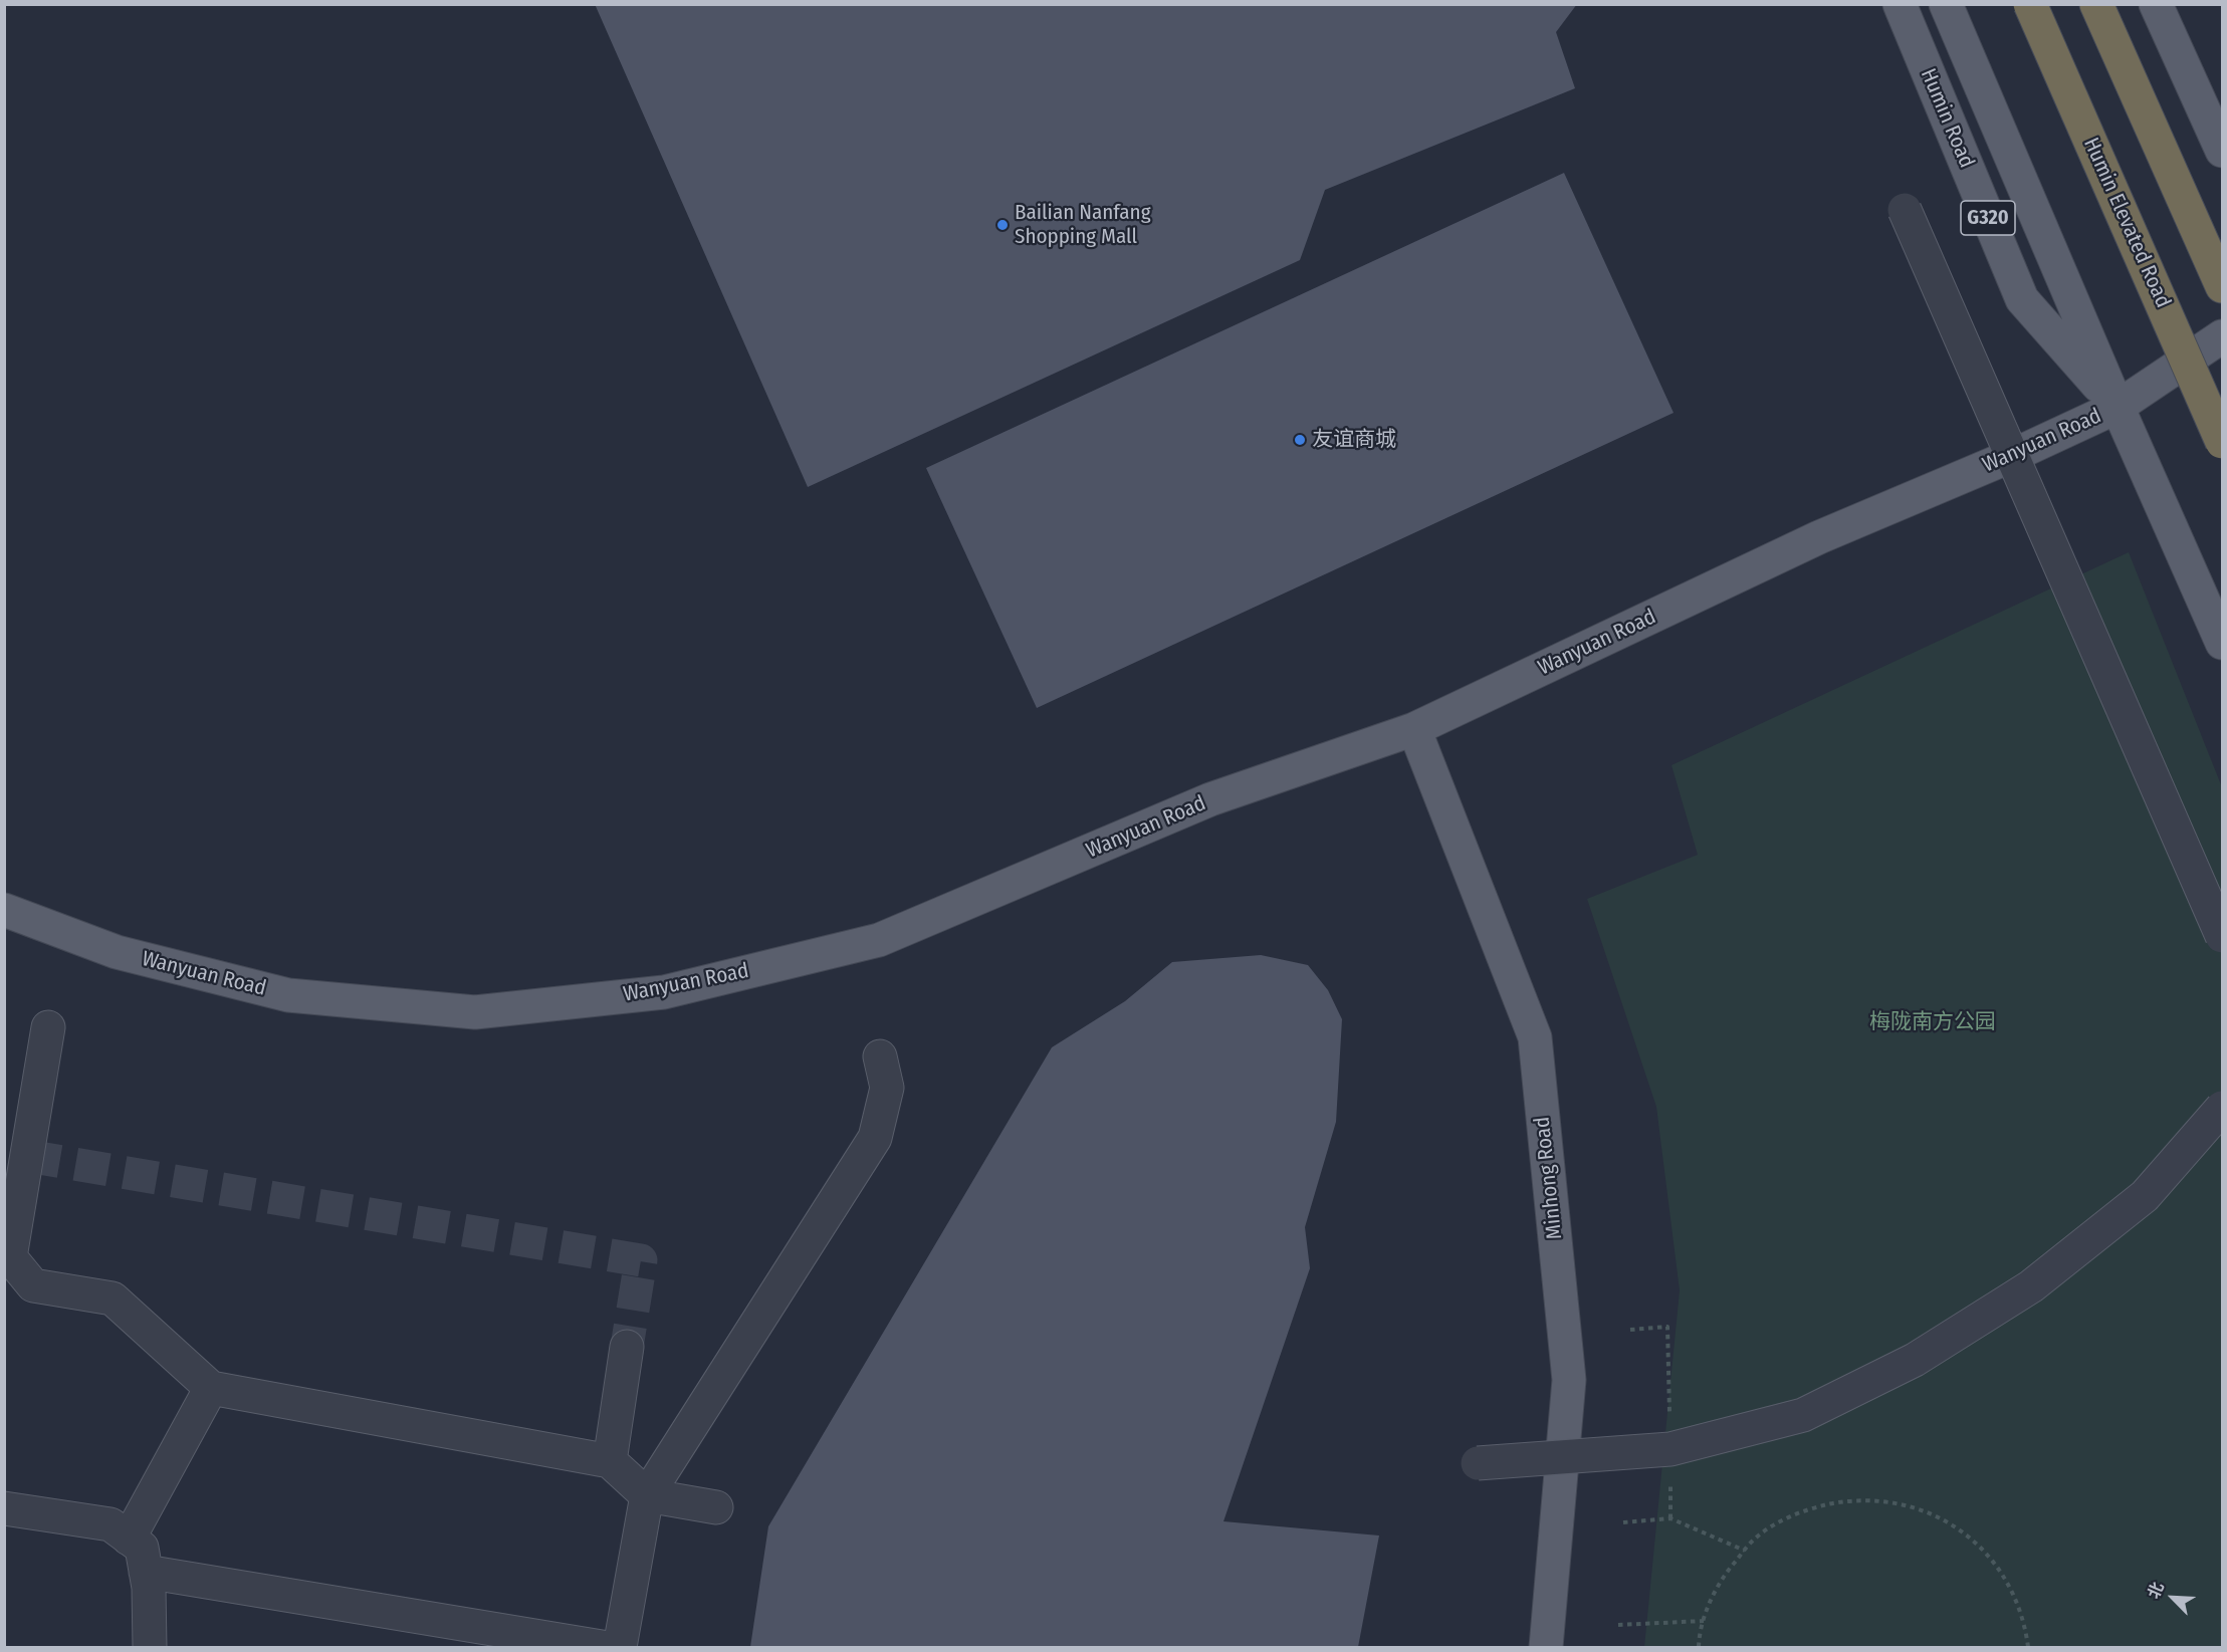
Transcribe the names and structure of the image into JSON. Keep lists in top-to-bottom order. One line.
{"streets":{"highway":["Humin Elevated Road"],"main road":["Humin Road","G320","Wanyuan Road","Minhong Road"]},"crossings":[["Humin Road","Wanyuan Road"],["Wanyuan Road","Minhong Road"]],"parks":["梅陇南方公园"],"places":["Bailian Nanfang Shopping Mall","友谊商城"],"north":"top left"}
